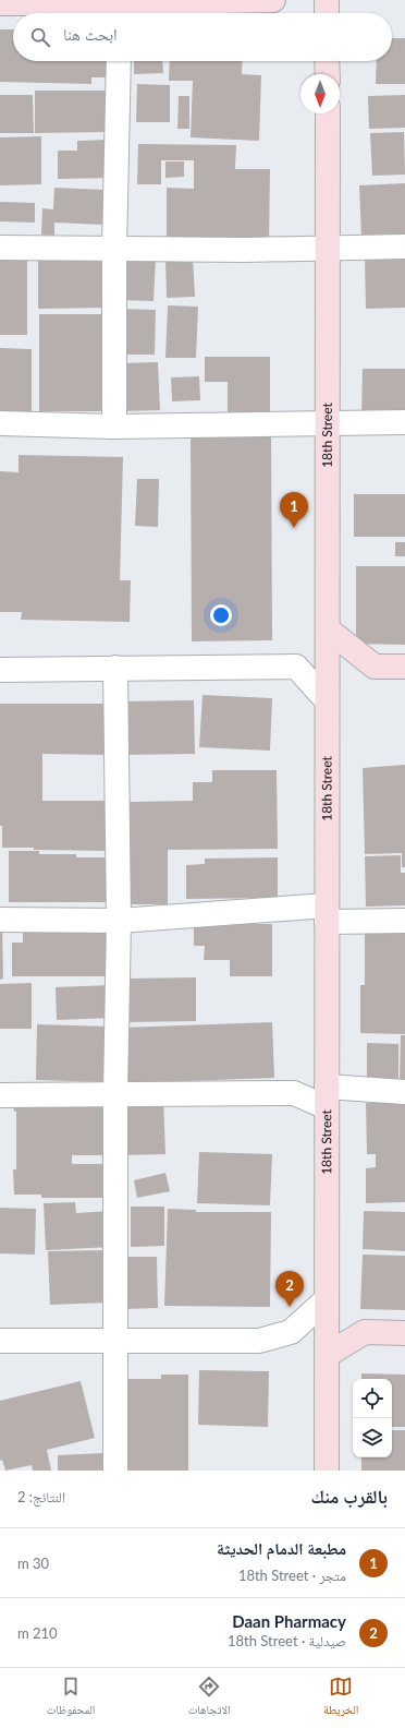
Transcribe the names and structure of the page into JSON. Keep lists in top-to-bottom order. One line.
{"streets":{"street":["18th Street"]},"north":"bottom","page":{"search":"ابحث هنا","pins":["1","2"],"heading":["بالقرب منك","النتائج: 2"],"list":[{"mark":"1","name":"مطبعة الدمام الحديثة","note":"متجر · 18th Street","value":"30 m"},{"mark":"2","name":"Daan Pharmacy","note":"صيدلية · 18th Street","value":"210 m"}],"nav":["الخريطة","الاتجاهات","المحفوظات"]}}
